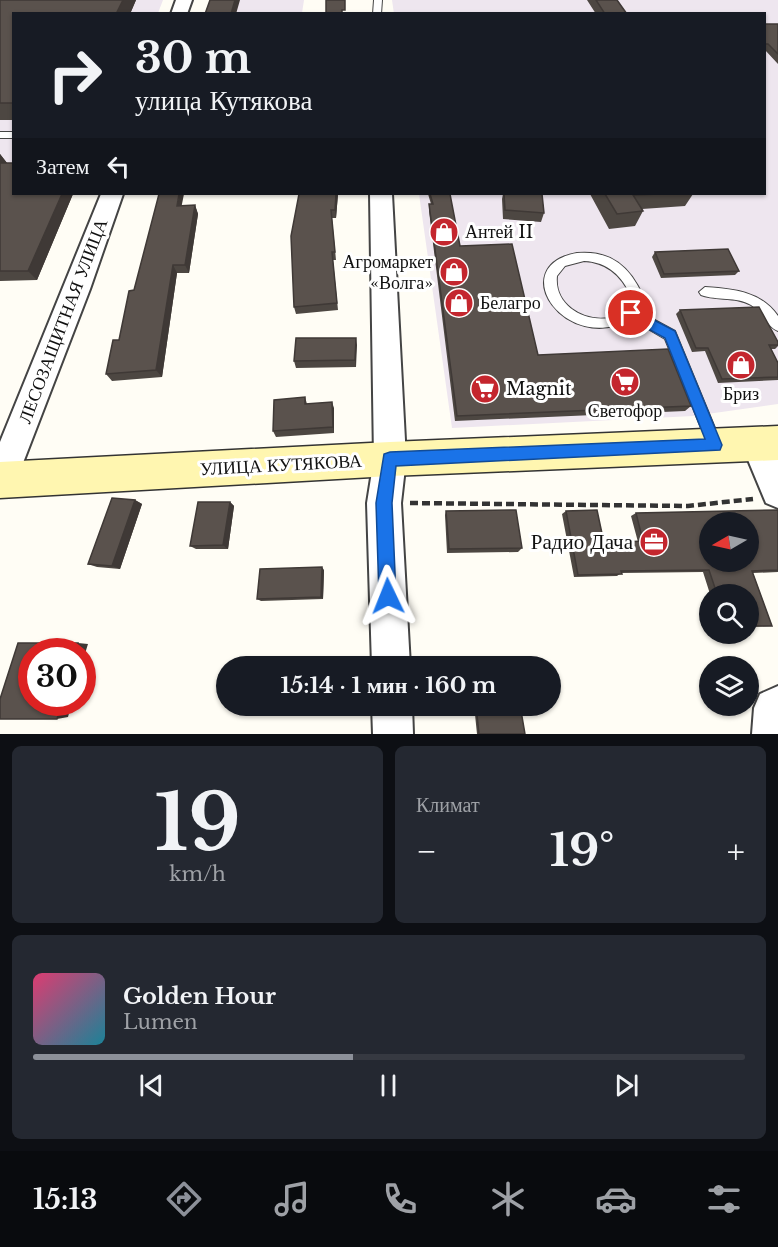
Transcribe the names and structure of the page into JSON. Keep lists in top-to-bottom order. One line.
{"streets":{"main road":["УЛИЦА КУТЯКОВА"],"street":["ЛЕСОЗАЩИТНАЯ УЛИЦА"]},"crossings":[["ЛЕСОЗАЩИТНАЯ УЛИЦА","УЛИЦА КУТЯКОВА"]],"places":{"shop":["Антей II","Агромаркет «Волга»","Белагро","Бриз"],"supermarket":["Светофор","Magnit"],"office":["Радио Дача"]},"north":"left","page":{"turn":["30 m","улица Кутякова"],"then":"Затем","limit":"30","trip":"15:14 · 1 мин · 160 m","tile":[["19","km/h"],"Климат"],"heat":["−","19°","+"],"song":["Golden Hour","Lumen"],"tabs":"15:13"}}
